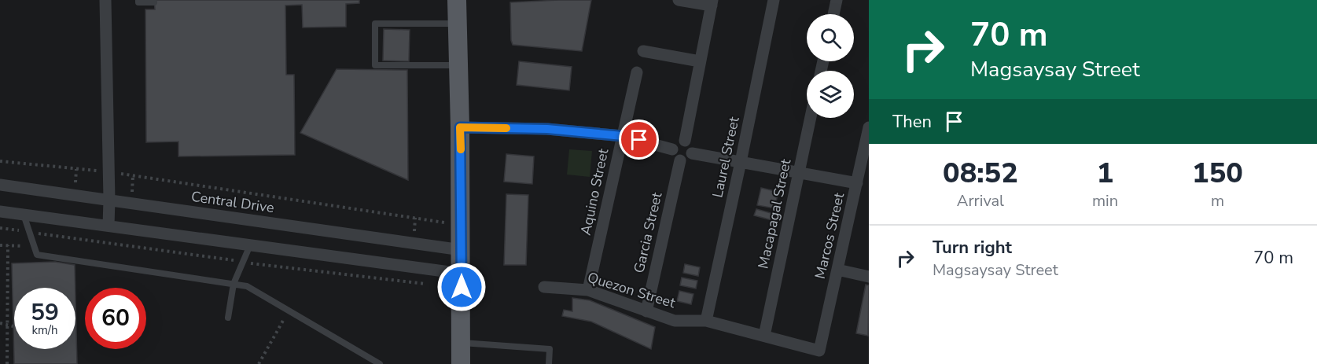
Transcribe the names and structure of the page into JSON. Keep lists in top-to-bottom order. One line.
{"streets":{"street":["Laurel Street","Aquino Street","Central Drive","Macapagal Street","Garcia Street","Marcos Street","Quezon Street"]},"crossings":[["Laurel Street","Quezon Street"],["Aquino Street","Quezon Street"],["Macapagal Street","Quezon Street"],["Garcia Street","Quezon Street"],["Marcos Street","Quezon Street"]],"page":{"turn":["70 m","Magsaysay Street"],"then":"Then","eta":["08:52","Arrival","1","min","150","m"],"list":[{"name":"Turn right","note":"Magsaysay Street","value":"70 m"}],"speed":"59 km/h","limit":"60"}}
